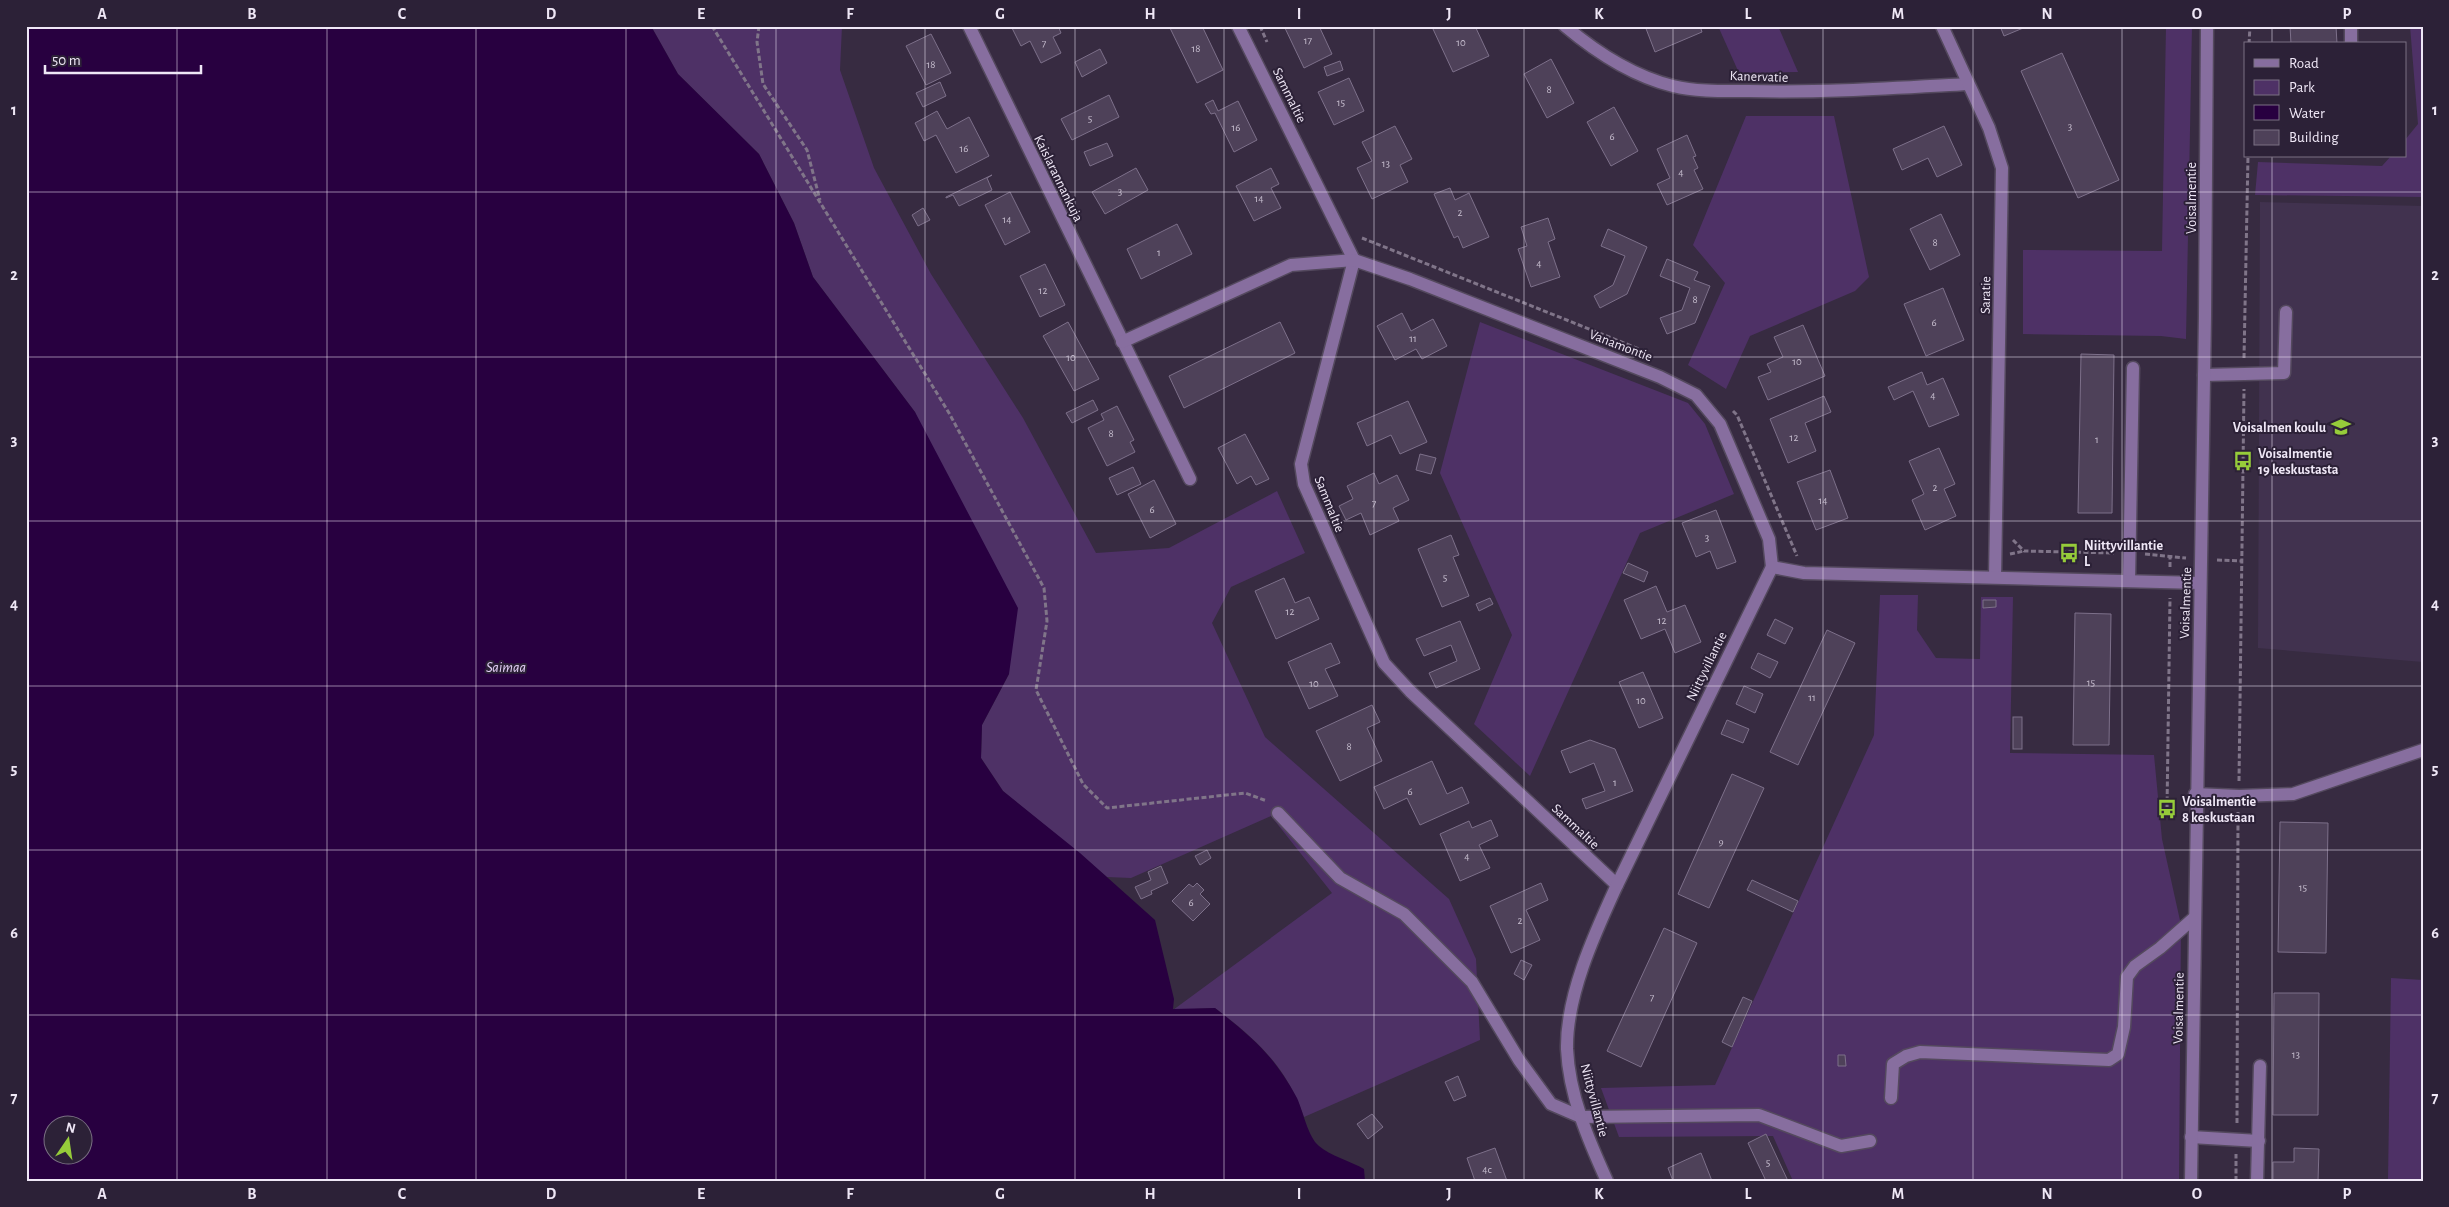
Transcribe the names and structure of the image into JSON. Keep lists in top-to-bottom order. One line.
{"streets":{"street":["Kanervatie","Sammaltie","Kaislarannankuja","Voisalmentie","Saratie","Vanamontie","Niittyvillantie"]},"crossings":[["Kanervatie","Saratie"],["Sammaltie","Vanamontie"],["Sammaltie","Niittyvillantie"],["Vanamontie","Niittyvillantie"]],"water":["Saimaa"],"places":{"school or university":["Voisalmen koulu"],"bus stop":["Voisalmentie 19 keskustasta","Niittyvillantie L","Voisalmentie 8 keskustaan"]},"house_numbers":["17","10","7","18","18","8","15","5","3","16","6","16","13","4","3","14","2","14","8","1","4","12","8","6","11","10","10","4","8","12","1","2","14","7","6","3","5","12","12","15","10","11","10","8","1","6","9","4","15","6","2","7","13","5","4c"],"legend":["Road","Park","Water","Building"],"scale_bar":"50 m","north":"top","grid":{"columns":["A","B","C","D","E","F","G","H","I","J","K","L","M","N","O","P"],"rows":["1","2","3","4","5","6","7"]}}
